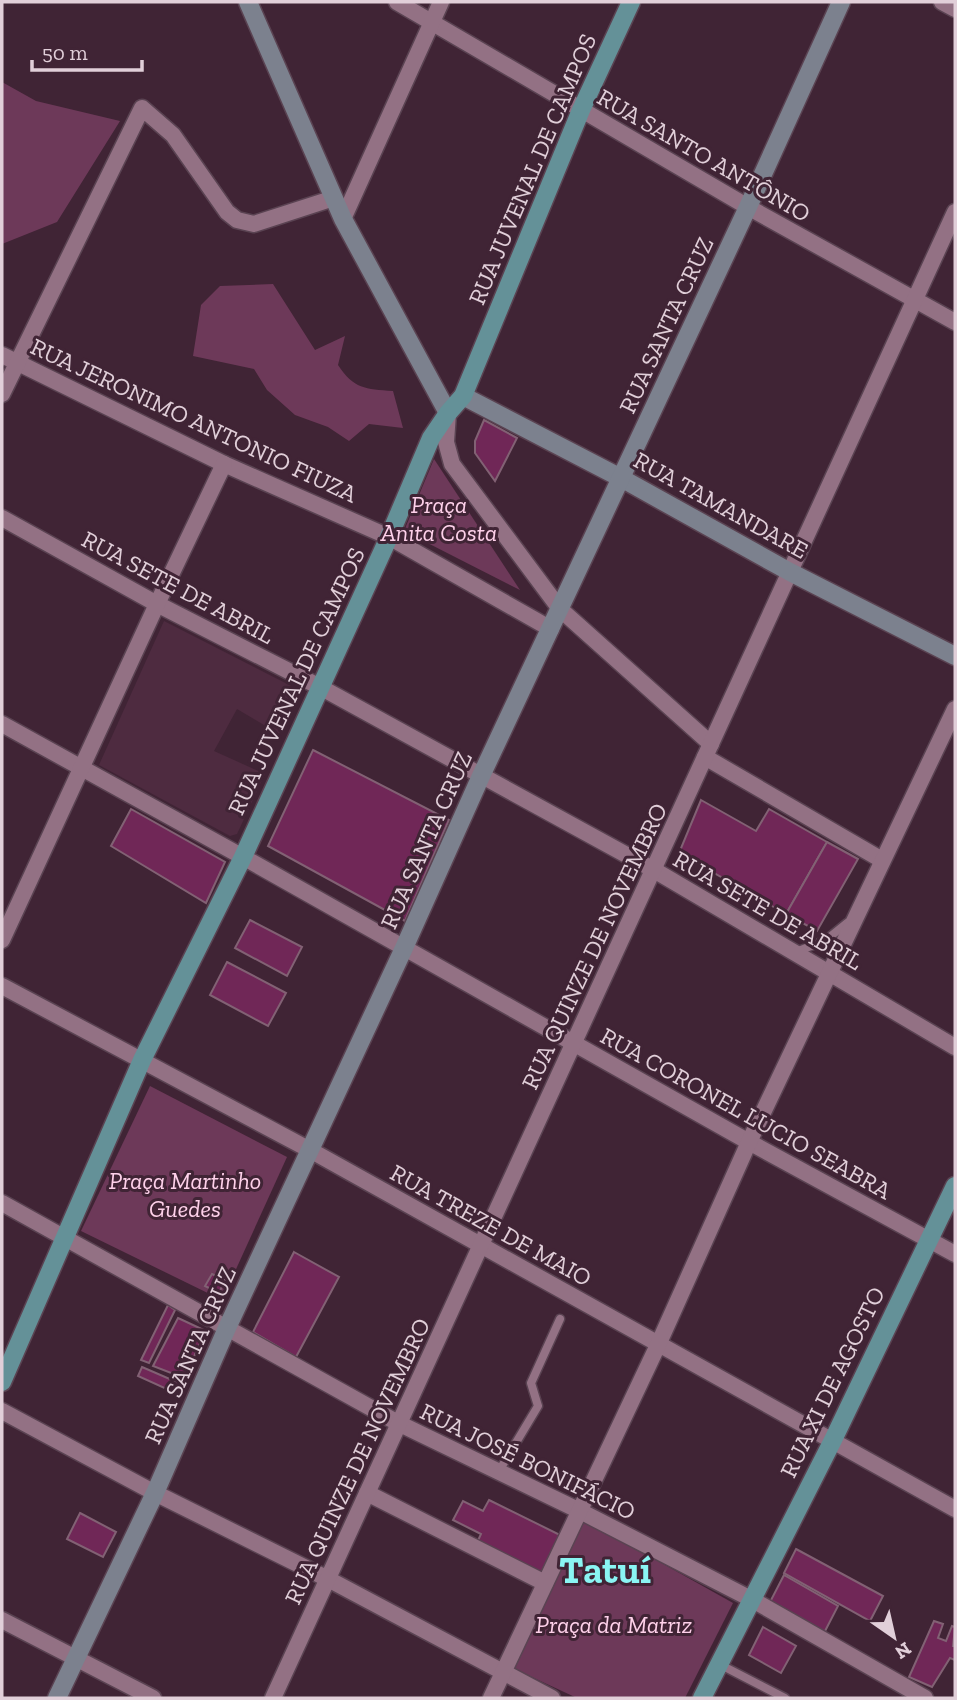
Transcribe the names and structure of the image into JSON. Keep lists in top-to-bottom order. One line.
{"streets":{"main road":["RUA JUVENAL DE CAMPOS","RUA SANTA CRUZ","RUA TAMANDARE","RUA XI DE AGOSTO"],"street":["RUA SANTO ANTÔNIO","RUA JERONIMO ANTONIO FIUZA","RUA SETE DE ABRIL","RUA QUINZE DE NOVEMBRO","RUA CORONEL LUCIO SEABRA","RUA TREZE DE MAIO","RUA JOSÉ BONIFÁCIO"]},"crossings":[["RUA SANTO ANTÔNIO","RUA JUVENAL DE CAMPOS"],["RUA SANTO ANTÔNIO","RUA SANTA CRUZ"],["RUA SANTO ANTÔNIO","RUA QUINZE DE NOVEMBRO"],["RUA JUVENAL DE CAMPOS","RUA JERONIMO ANTONIO FIUZA"],["RUA JUVENAL DE CAMPOS","RUA TAMANDARE"],["RUA JUVENAL DE CAMPOS","RUA SETE DE ABRIL"],["RUA JUVENAL DE CAMPOS","RUA CORONEL LUCIO SEABRA"],["RUA JUVENAL DE CAMPOS","RUA TREZE DE MAIO"],["RUA JUVENAL DE CAMPOS","RUA JOSÉ BONIFÁCIO"],["RUA SANTA CRUZ","RUA JERONIMO ANTONIO FIUZA"],["RUA SANTA CRUZ","RUA TAMANDARE"],["RUA SANTA CRUZ","RUA SETE DE ABRIL"],["RUA SANTA CRUZ","RUA CORONEL LUCIO SEABRA"],["RUA SANTA CRUZ","RUA TREZE DE MAIO"],["RUA SANTA CRUZ","RUA JOSÉ BONIFÁCIO"],["RUA TAMANDARE","RUA QUINZE DE NOVEMBRO"],["RUA SETE DE ABRIL","RUA QUINZE DE NOVEMBRO"],["RUA QUINZE DE NOVEMBRO","RUA CORONEL LUCIO SEABRA"],["RUA QUINZE DE NOVEMBRO","RUA TREZE DE MAIO"],["RUA QUINZE DE NOVEMBRO","RUA JOSÉ BONIFÁCIO"],["RUA CORONEL LUCIO SEABRA","RUA XI DE AGOSTO"],["RUA TREZE DE MAIO","RUA XI DE AGOSTO"],["RUA XI DE AGOSTO","RUA JOSÉ BONIFÁCIO"]],"districts":["Tatuí"],"parks":["Praça Anita Costa","Praça Martinho Guedes","Praça da Matriz"],"scale_bar":"50 m","north":"bottom right"}
